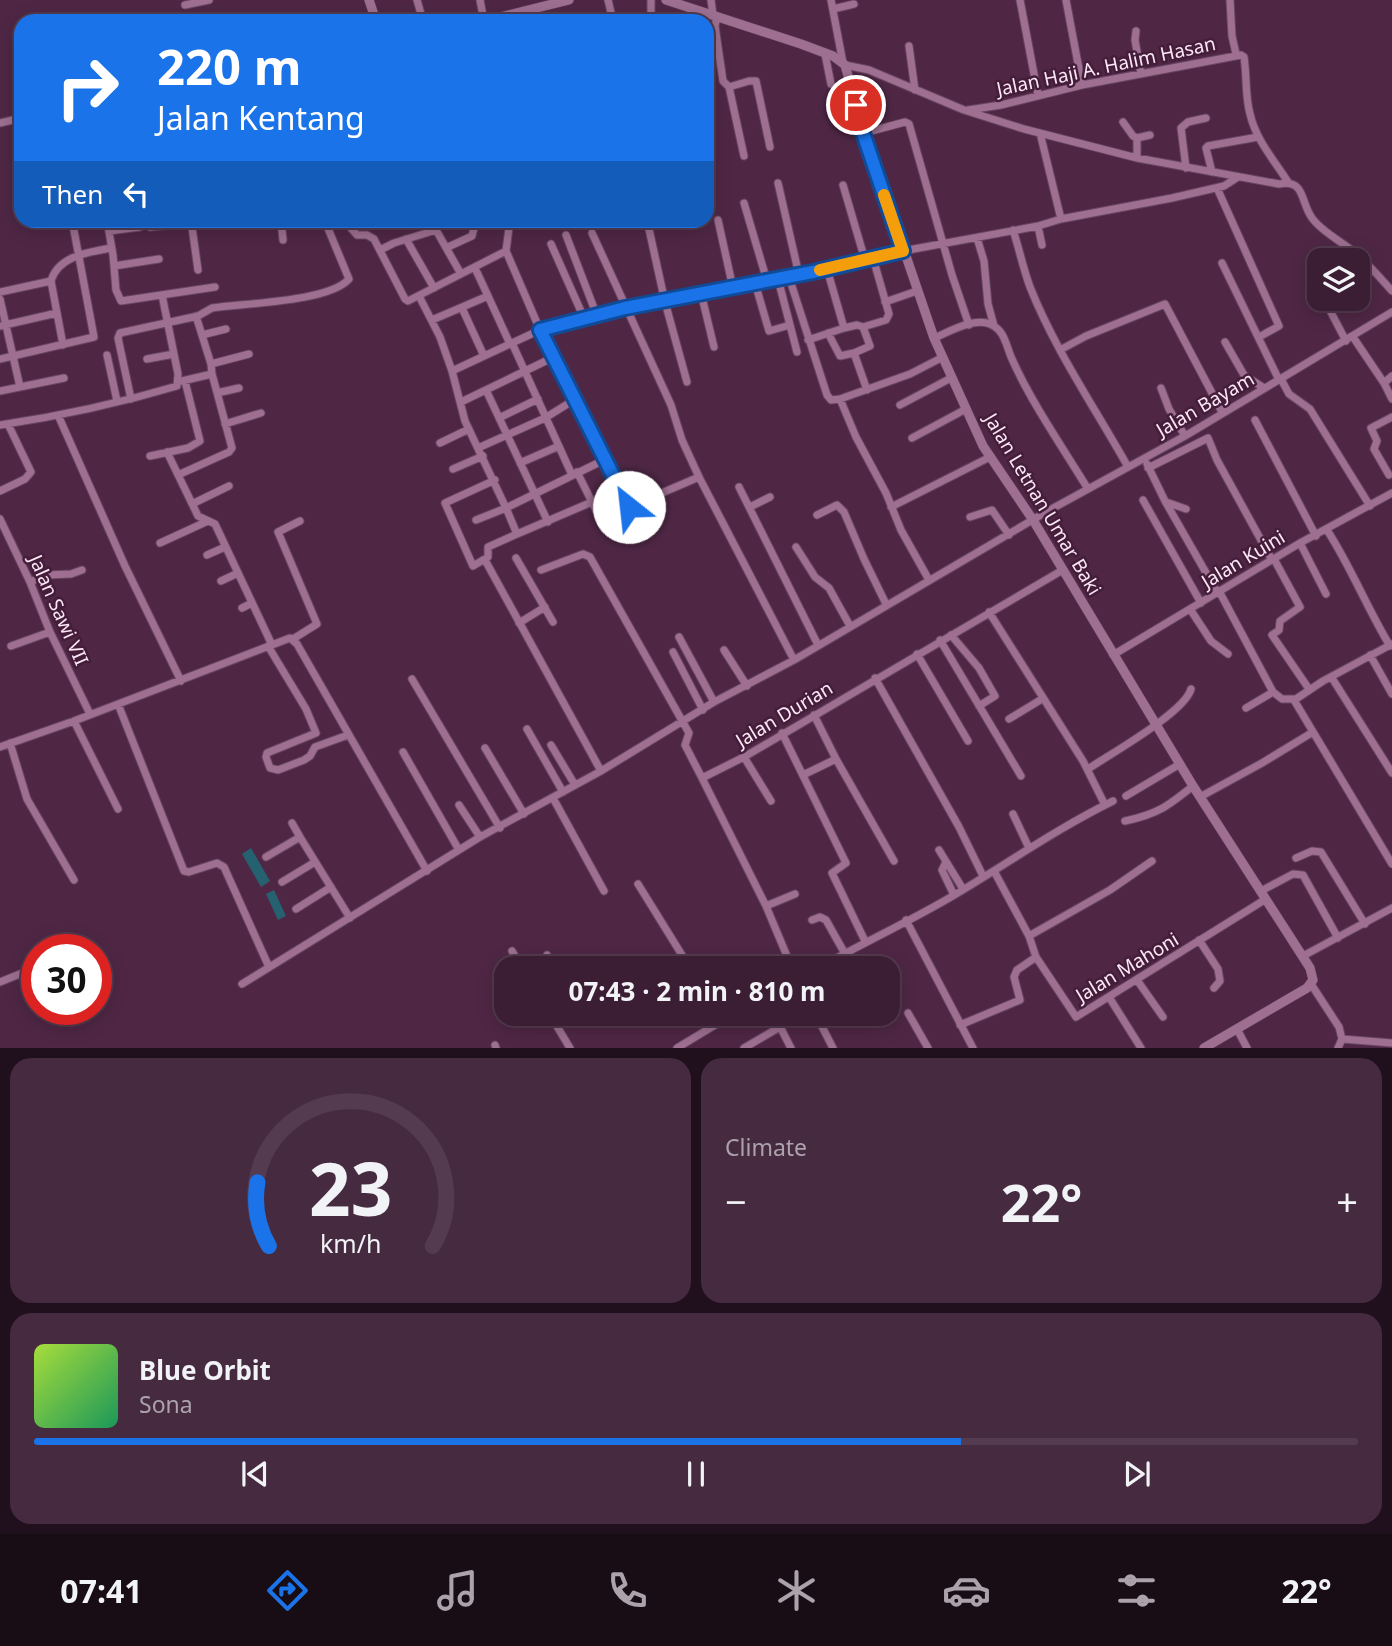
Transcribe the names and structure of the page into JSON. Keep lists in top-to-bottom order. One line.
{"streets":{"street":["Jalan Haji A. Halim Hasan","Jalan Bayam","Jalan Letnan Umar Baki","Jalan Kuini","Jalan Sawi VII","Jalan Durian","Jalan Mahoni"]},"crossings":[["Jalan Bayam","Jalan Letnan Umar Baki"],["Jalan Letnan Umar Baki","Jalan Kuini"],["Jalan Letnan Umar Baki","Jalan Durian"],["Jalan Letnan Umar Baki","Jalan Mahoni"]],"page":{"turn":["220 m","Jalan Kentang"],"then":"Then","limit":"30","trip":"07:43 · 2 min · 810 m","tile":"Climate","heat":["−","22°","+"],"song":["Blue Orbit","Sona"],"tabs":["07:41","22°"],"gauge":["23","km/h"]}}
